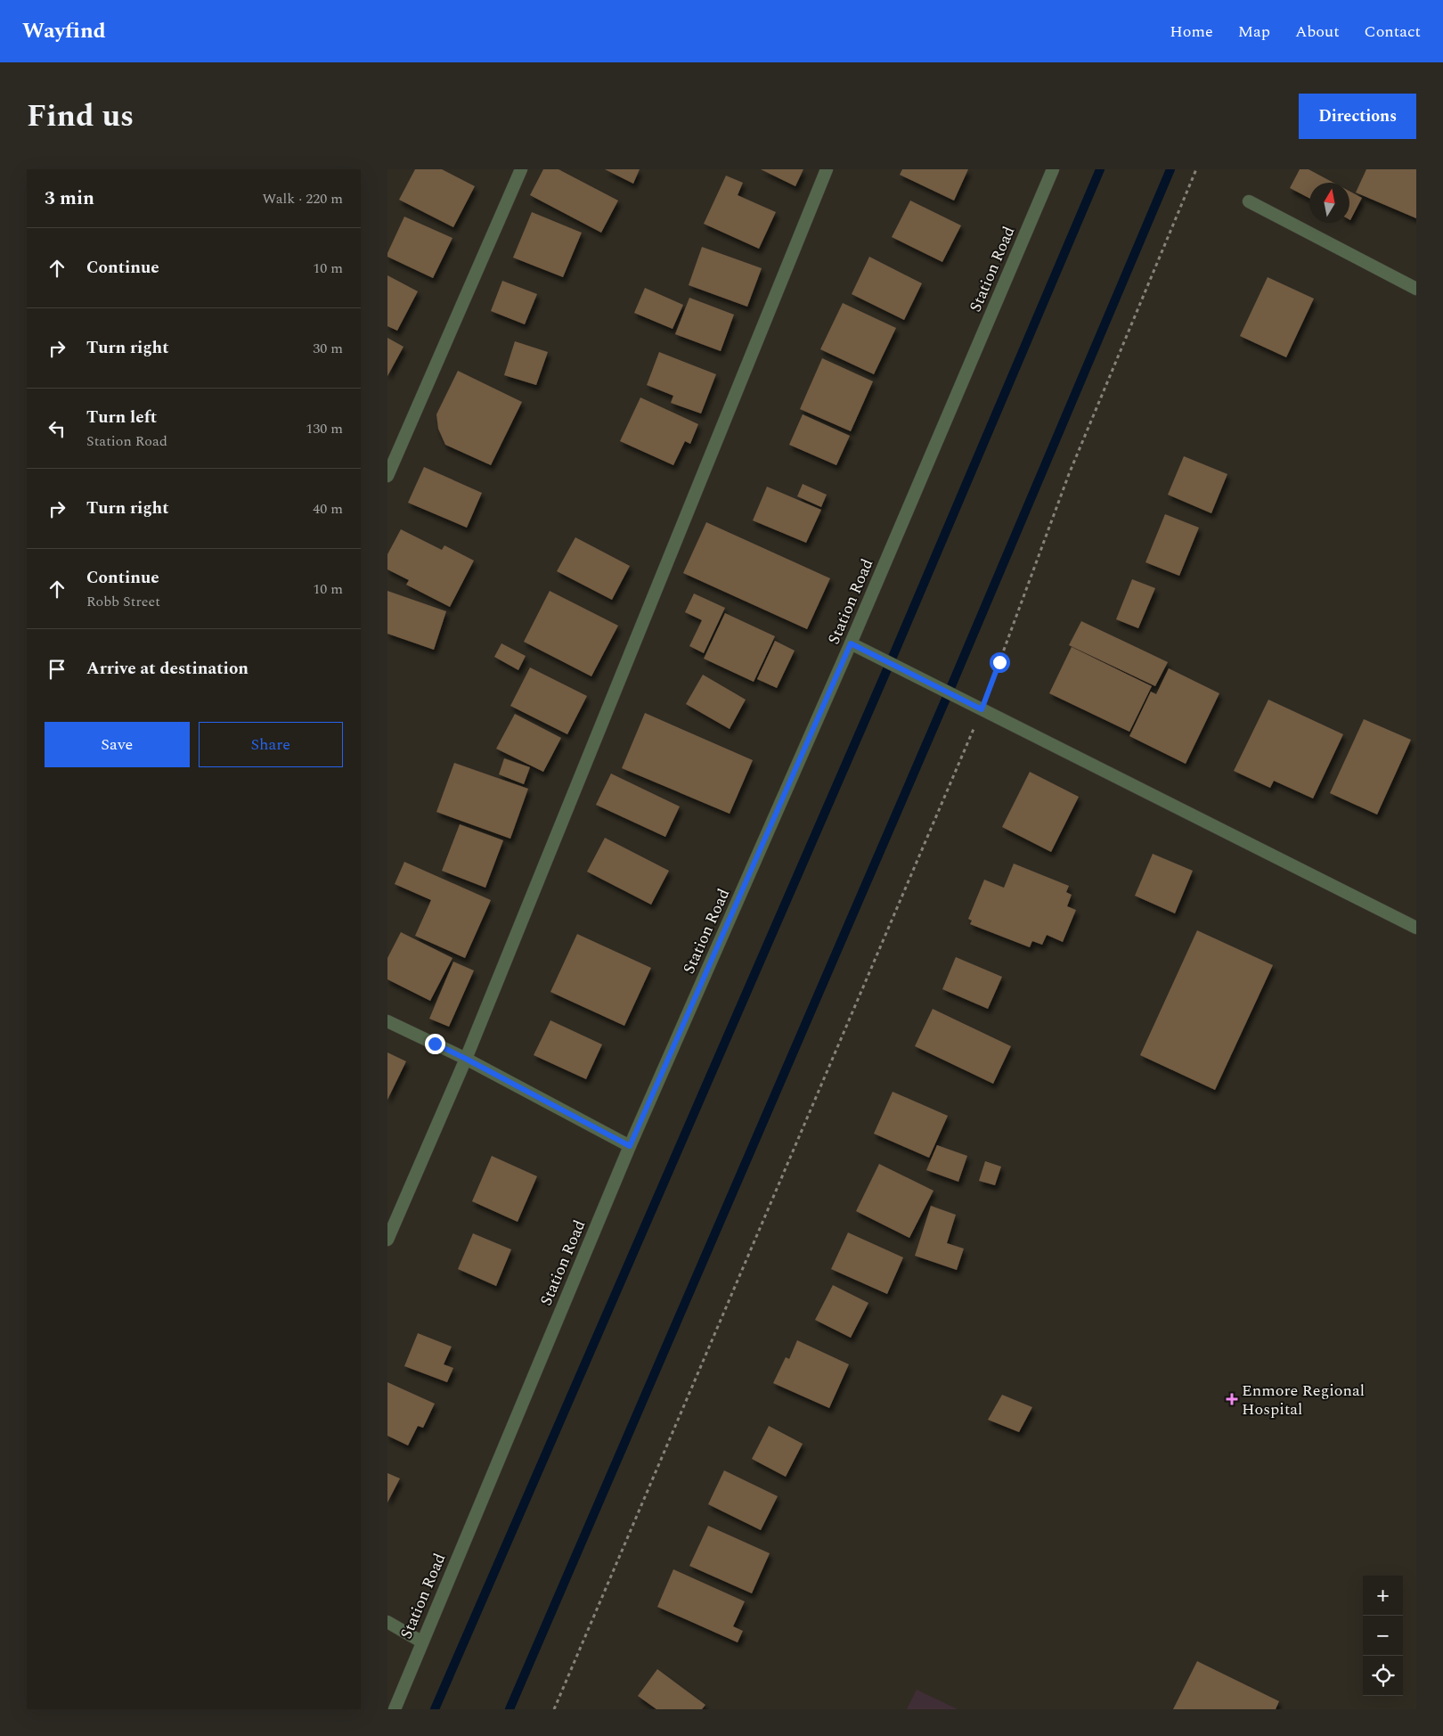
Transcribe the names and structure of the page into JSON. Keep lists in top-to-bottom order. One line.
{"streets":{"street":["Station Road"]},"places":{"health":["Enmore Regional Hospital"]},"north":"top","page":{"header":"Wayfind","nav":["Home","Map","About","Contact"],"title":"Find us","buttons":["Directions",["Save","Share"]],"heading":["3 min","Walk · 220 m"],"list":[["Continue","10 m"],["Turn right","30 m"],["Turn left","Station Road","130 m"],["Turn right","40 m"],["Continue","Robb Street","10 m"],"Arrive at destination"],"map_buttons":["+","−"]}}
